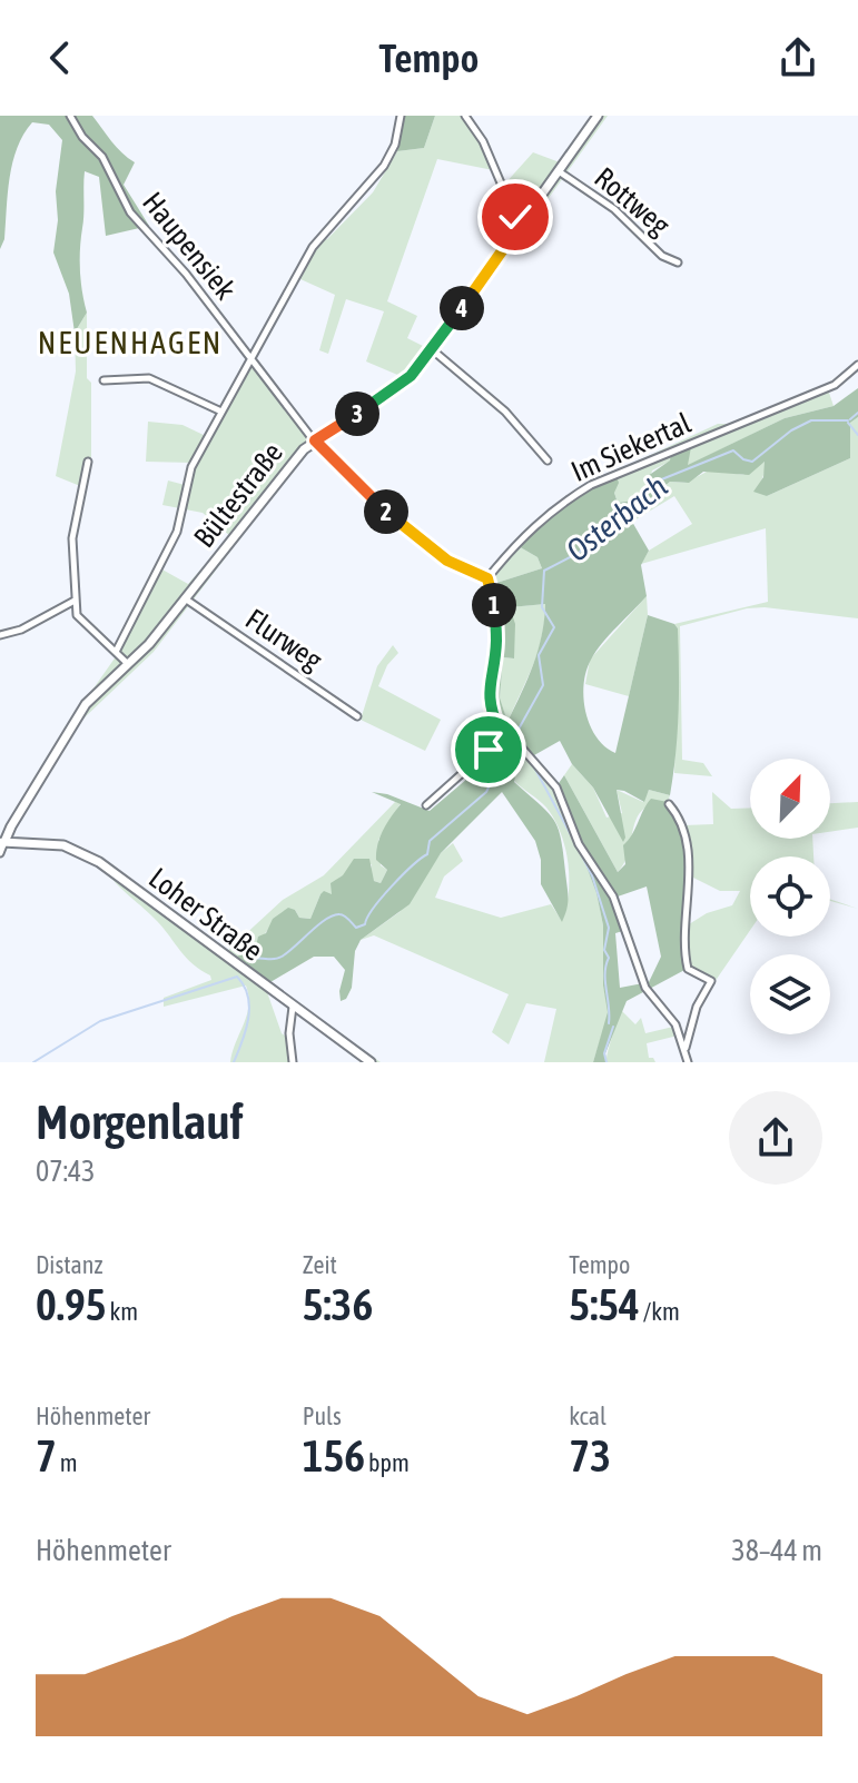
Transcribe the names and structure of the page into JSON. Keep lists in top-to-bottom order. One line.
{"streets":{"street":["Rottweg","Haupensiek","Im Siekertal","Bültestraße","Flurweg","Loher Straße"]},"crossings":[["Rottweg","Bültestraße"],["Haupensiek","Im Siekertal"],["Haupensiek","Bültestraße"],["Bültestraße","Flurweg"],["Bültestraße","Loher Straße"]],"districts":["NEUENHAGEN"],"water":["Osterbach"],"north":"top right","page":{"header":"Tempo","pins":["4","3","2","1"],"heading":["Morgenlauf","07:43"],"stats":[["Distanz","0.95 km"],["Zeit","5:36"],["Tempo","5:54 /km"],["Höhenmeter","7 m"],["Puls","156 bpm"],["kcal","73"]],"chart":["Höhenmeter","38–44 m"]}}
